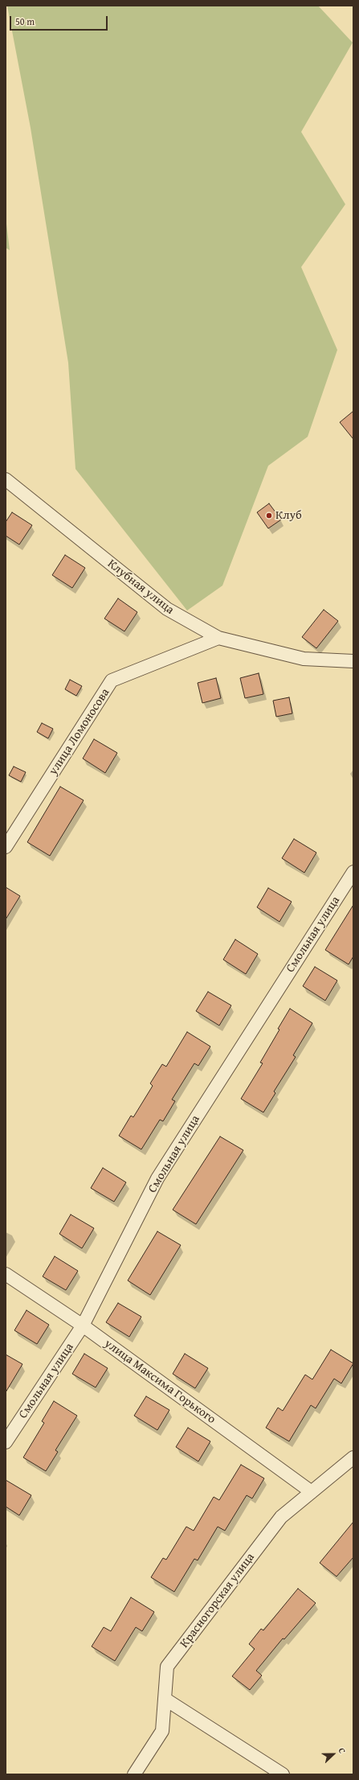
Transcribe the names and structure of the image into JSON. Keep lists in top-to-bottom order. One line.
{"streets":{"street":["Клубная улица","улица Ломоносова","Смольная улица","улица Максима Горького","Красногорская улица"]},"crossings":[["Клубная улица","улица Ломоносова"],["Смольная улица","улица Максима Горького"],["улица Максима Горького","Красногорская улица"]],"places":["Клуб"],"scale_bar":"50 m","north":"right"}
